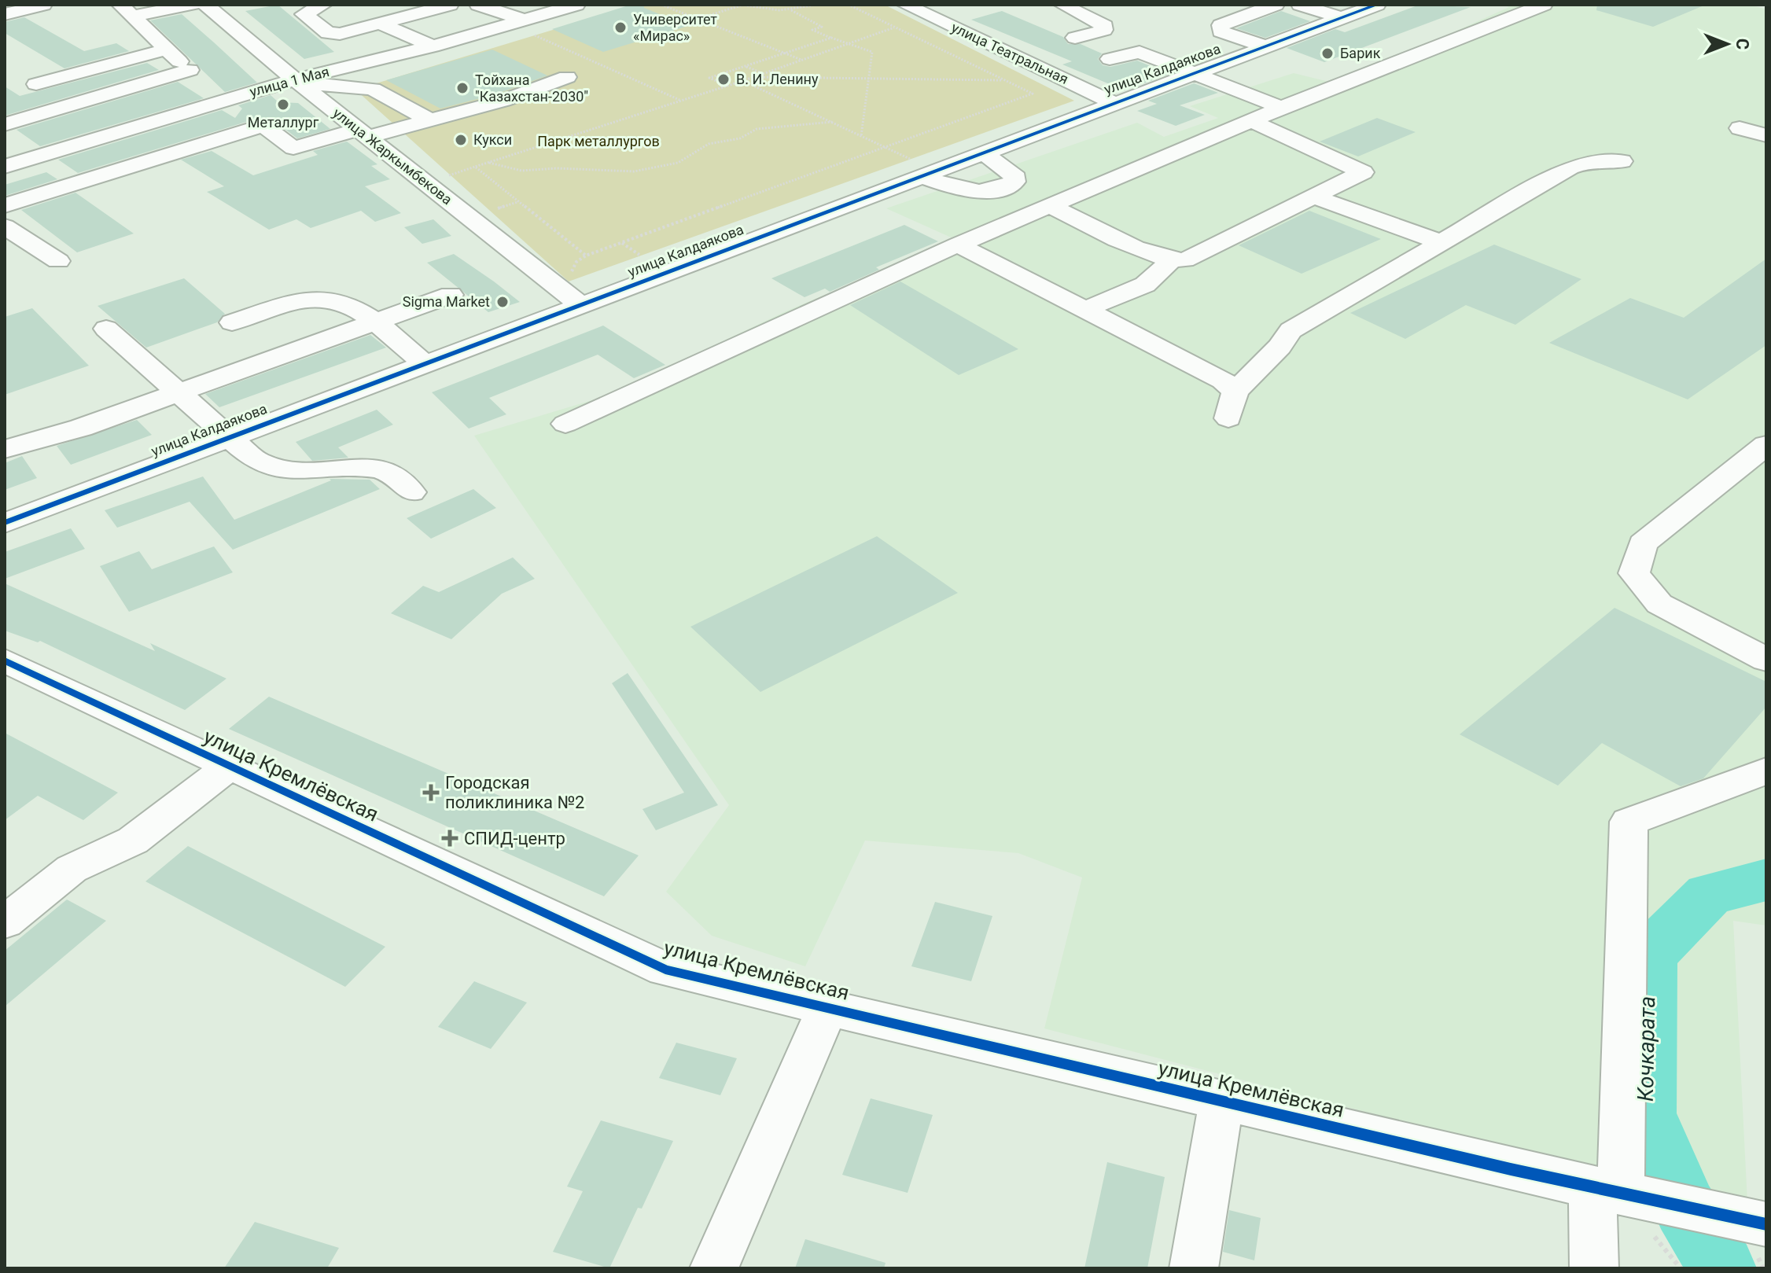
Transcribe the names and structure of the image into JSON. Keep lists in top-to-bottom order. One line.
{"streets":{"street":["улица Театральная","улица Калдаякова","улица 1 Мая","улица Жаркымбекова","улица Кремлёвская"]},"crossings":[["улица Театральная","улица Калдаякова"],["улица Калдаякова","улица Жаркымбекова"],["улица 1 Мая","улица Жаркымбекова"]],"water":["Кочкарата"],"parks":["Парк металлургов"],"places":{"other":["Университет «Мирас»","Барик","В. И. Ленину","Тойхана \"Казахстан-2030\"","Металлург","Кукси","Sigma Market"],"health":["Городская поликлиника №2","СПИД-центр"]},"north":"right"}
